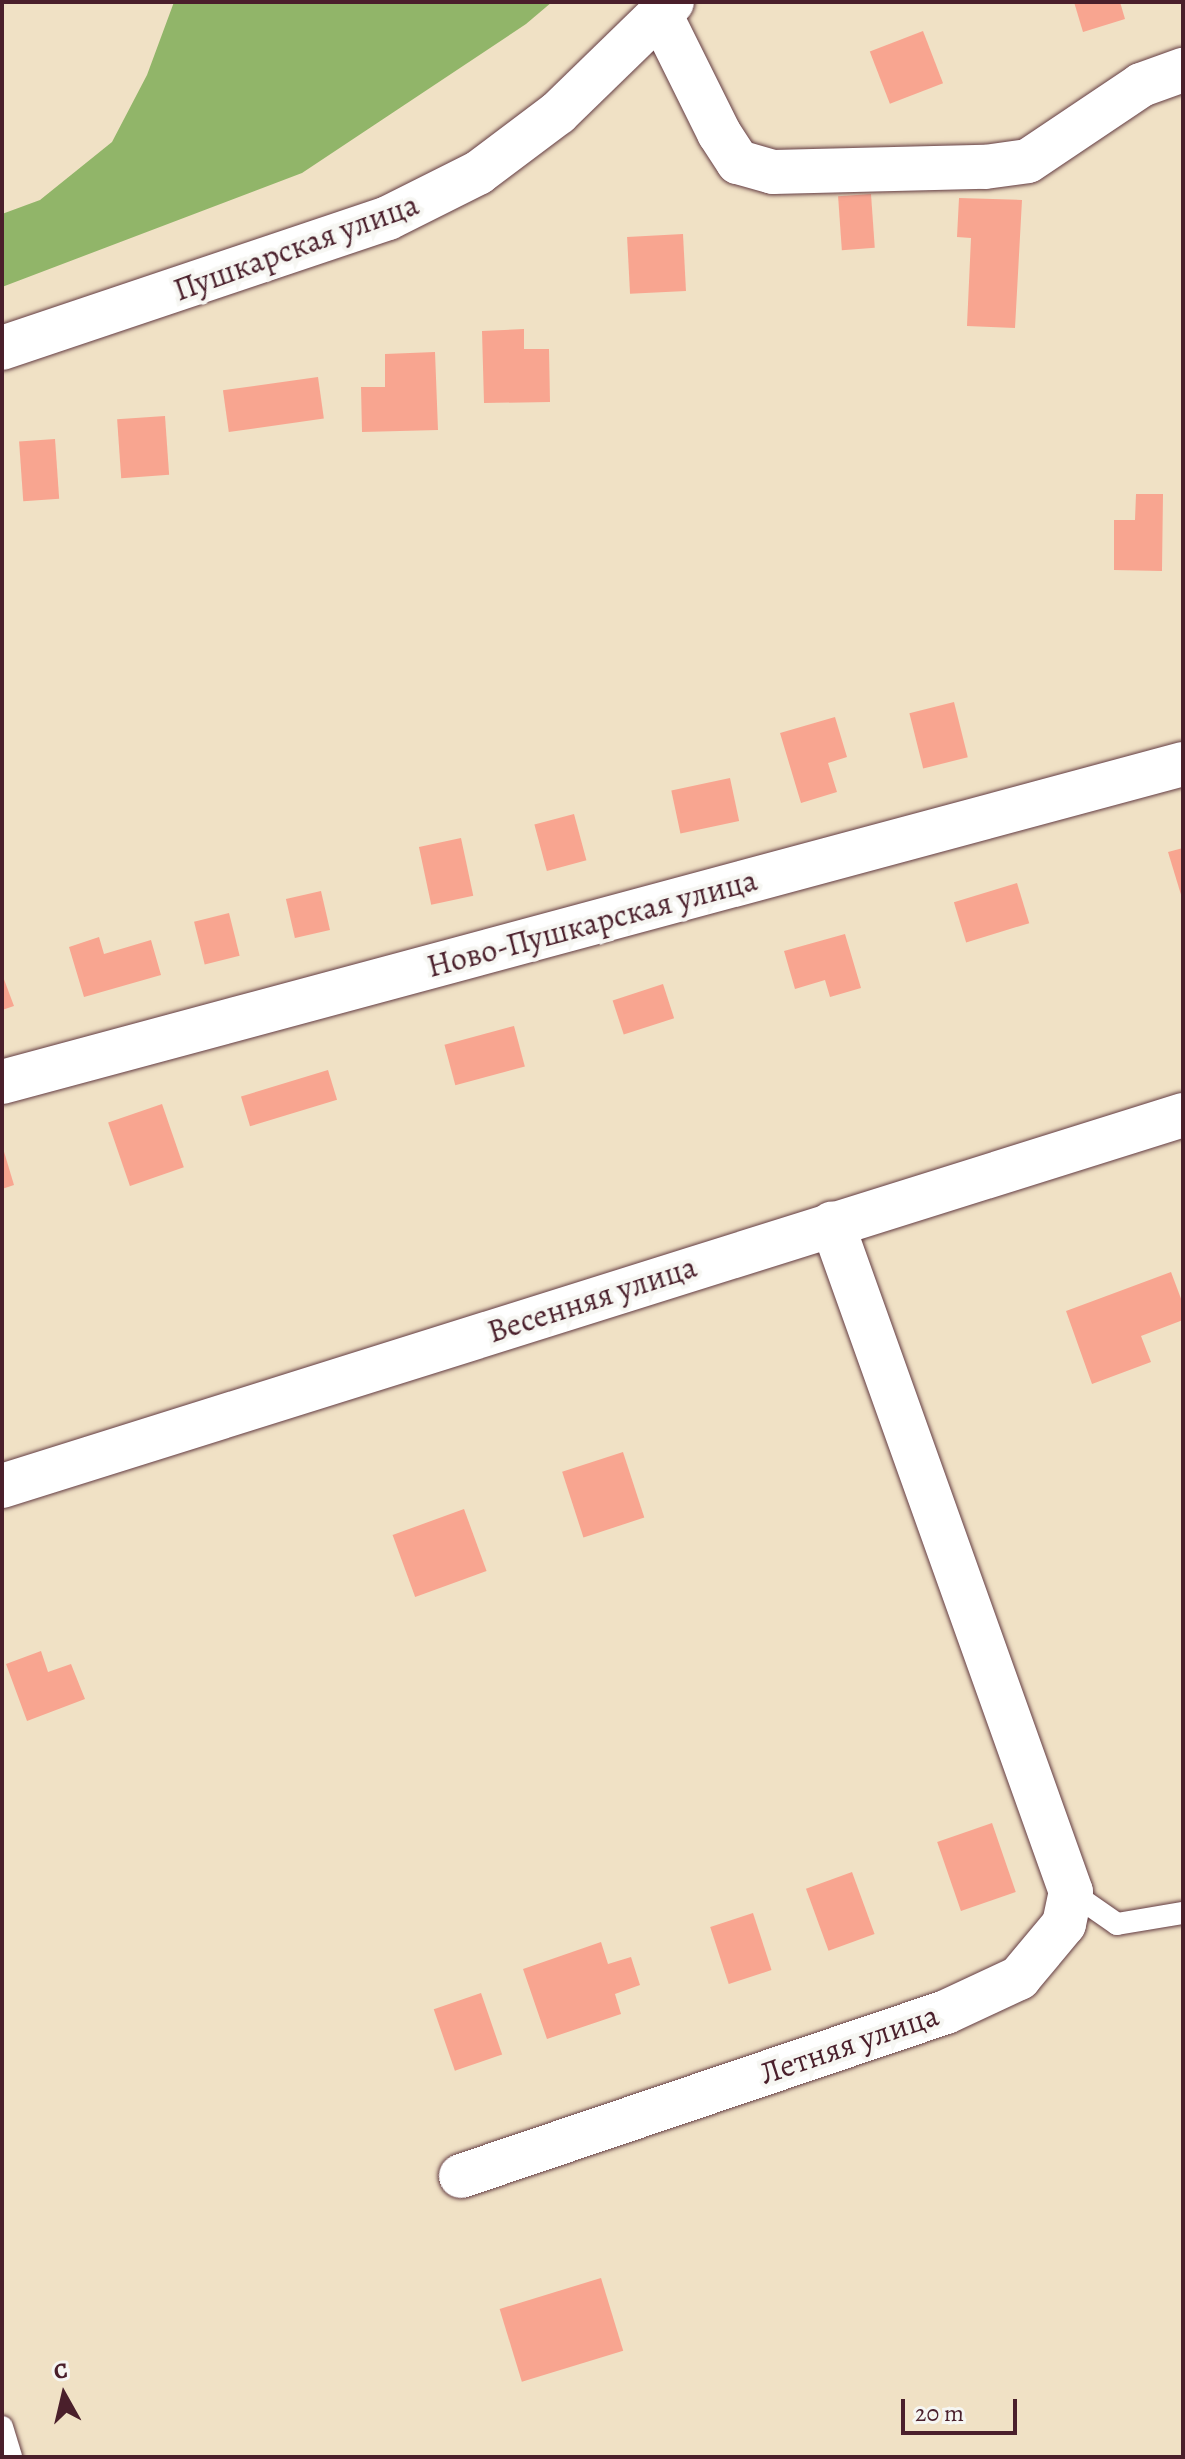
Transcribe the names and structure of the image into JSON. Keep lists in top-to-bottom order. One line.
{"streets":{"street":["Пушкарская улица","Ново-Пушкарская улица","Весенняя улица","Летняя улица"]},"scale_bar":"20 m","north":"top"}
